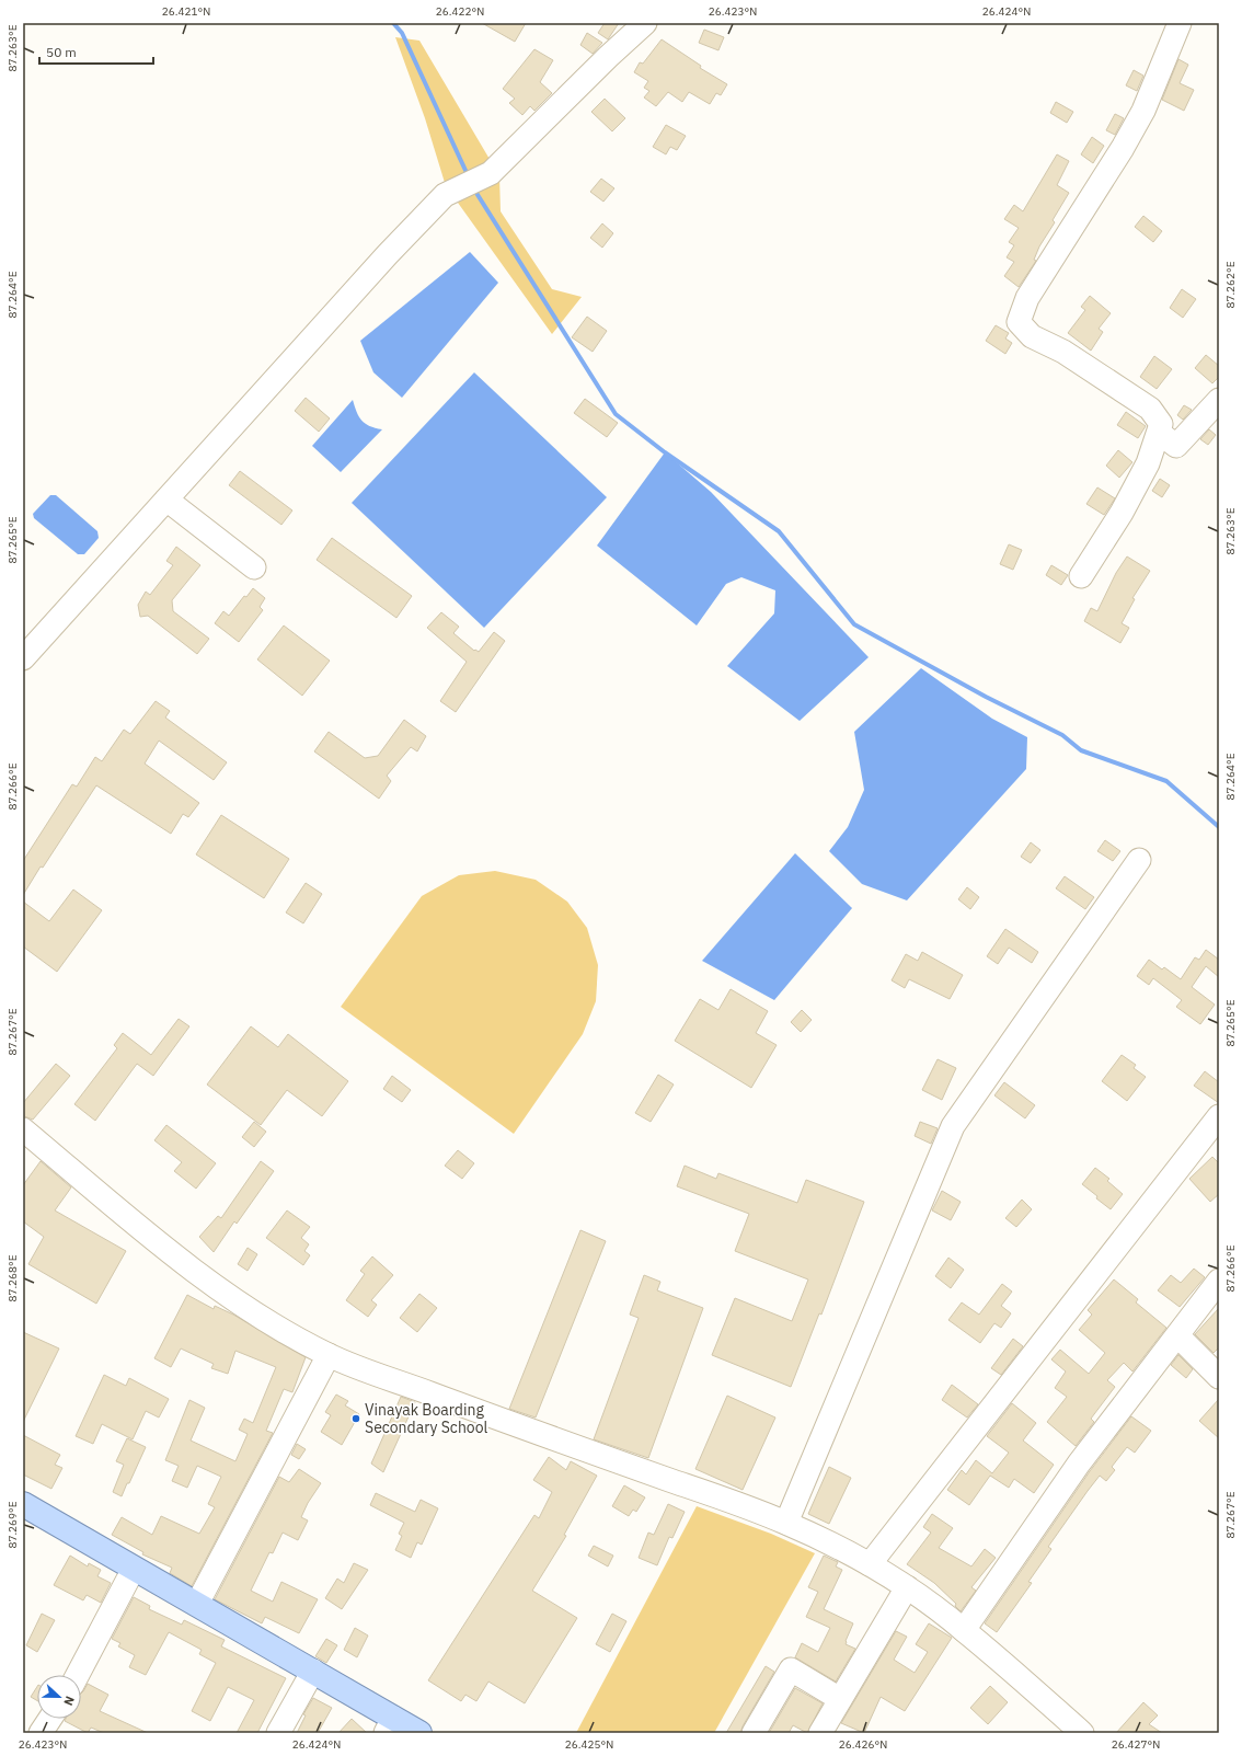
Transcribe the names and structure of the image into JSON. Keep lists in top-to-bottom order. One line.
{"places":["Vinayak Boarding Secondary School"],"scale_bar":"50 m","north":"right","coordinates":["26.421°N","26.422°N","26.423°N","26.424°N","87.263°E","87.262°E","87.264°E","87.265°E","87.266°E","87.267°E","87.268°E","87.269°E","26.425°N","26.426°N","26.427°N"]}
